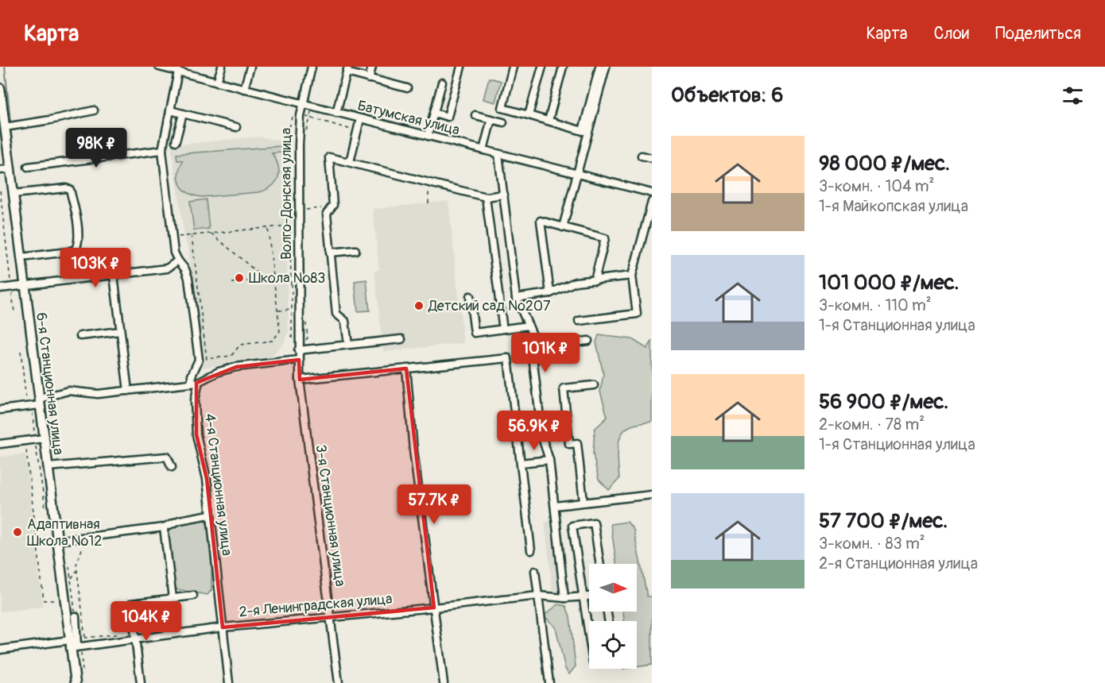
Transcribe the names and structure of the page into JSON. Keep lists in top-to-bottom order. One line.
{"streets":{"main road":["6-я Станционная улица"],"street":["Батумская улица","Волго-Донская улица","4-я Станционная улица","3-я Станционная улица","2-я Ленинградская улица"]},"crossings":[["Батумская улица","Волго-Донская улица"],["Батумская улица","4-я Станционная улица"],["Волго-Донская улица","3-я Станционная улица"],["6-я Станционная улица","2-я Ленинградская улица"],["4-я Станционная улица","2-я Ленинградская улица"],["3-я Станционная улица","2-я Ленинградская улица"]],"places":["Школа №83","Детский сад №207","Адаптивная Школа №12"],"north":"right","page":{"header":"Карта","nav":["Карта","Слои","Поделиться"],"heading":"Объектов: 6","list":[{"name":"98 000 ₽/мес.","note":"3-комн. · 104 m² · 1-я Майкопская улица"},{"name":"101 000 ₽/мес.","note":"3-комн. · 110 m² · 1-я Станционная улица"},{"name":"56 900 ₽/мес.","note":"2-комн. · 78 m² · 1-я Станционная улица"},{"name":"57 700 ₽/мес.","note":"3-комн. · 83 m² · 2-я Станционная улица"}],"price":["98K ₽","103K ₽","101K ₽","56.9K ₽","57.7K ₽","104K ₽"]}}
